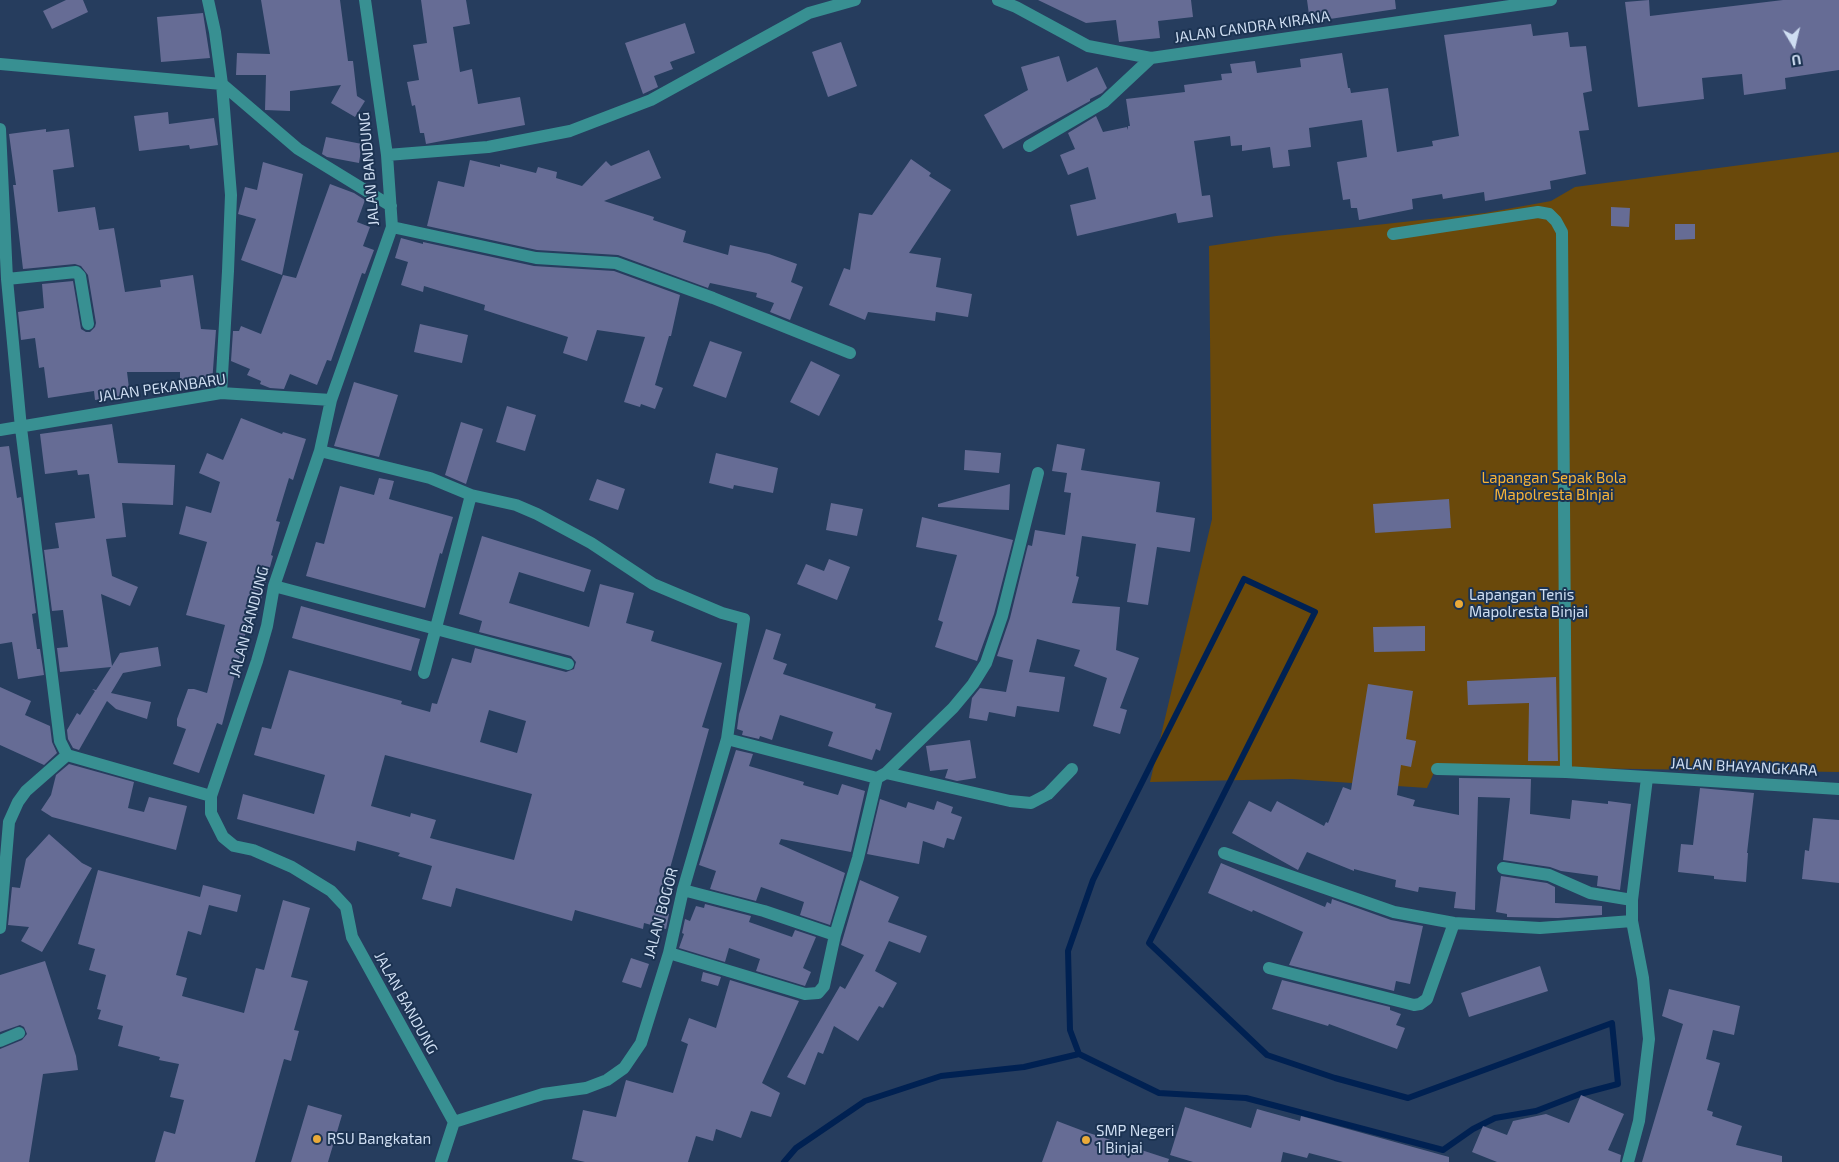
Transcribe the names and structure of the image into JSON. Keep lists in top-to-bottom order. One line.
{"streets":{"street":["JALAN CANDRA KIRANA","JALAN BANDUNG","JALAN PEKANBARU","JALAN BHAYANGKARA","JALAN BOGOR"]},"crossings":[["JALAN BANDUNG","JALAN PEKANBARU"],["JALAN BANDUNG","JALAN BOGOR"]],"parks":["Lapangan Sepak Bola Mapolresta BInjai"],"places":["Lapangan Tenis Mapolresta Binjai","RSU Bangkatan","SMP Negeri 1 Binjai"],"north":"bottom"}
